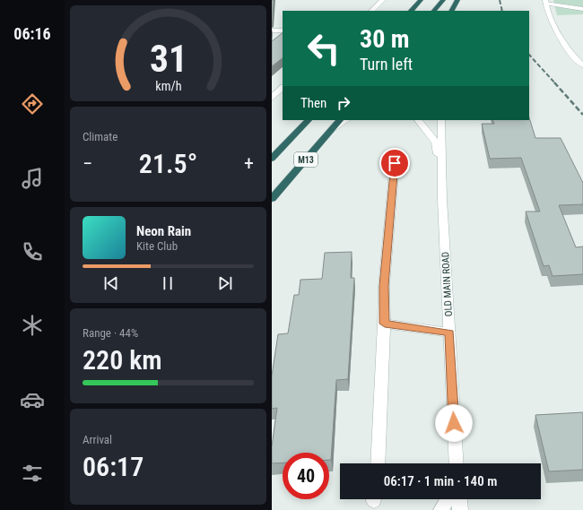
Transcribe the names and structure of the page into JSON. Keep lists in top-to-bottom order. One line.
{"streets":{"highway":["M13"],"street":["OLD MAIN ROAD"]},"page":{"tabs":"06:16","turn":["30 m","Turn left"],"then":"Then","tile":["Climate",["Range · 44%","220 km"],["Arrival","06:17"]],"heat":["−","21.5°","+"],"song":["Neon Rain","Kite Club"],"limit":"40","trip":"06:17 · 1 min · 140 m","gauge":["31","km/h"]}}
